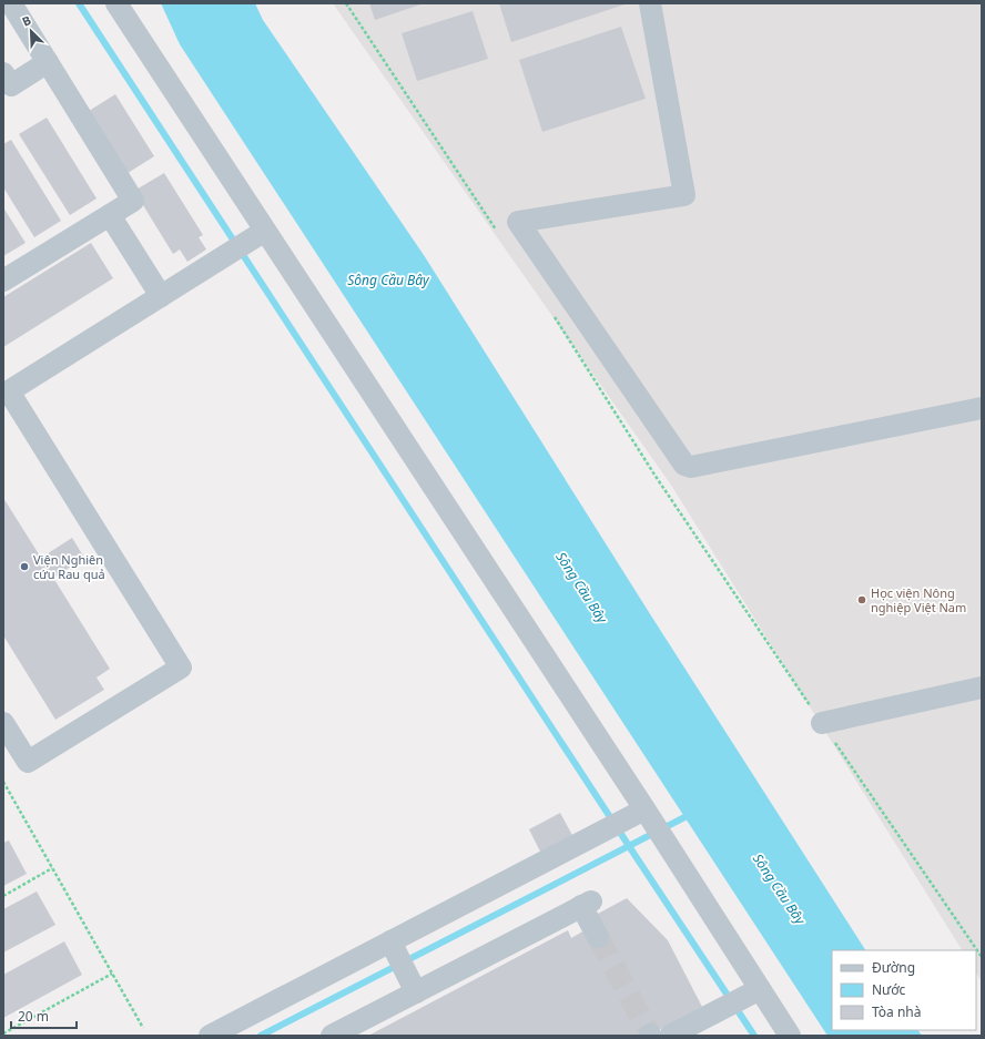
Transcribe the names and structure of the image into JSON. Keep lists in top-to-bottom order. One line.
{"water":["Sông Cầu Bây"],"places":["Viện Nghiên cứu Rau quả","Học viện Nông nghiệp Việt Nam"],"legend":["Đường","Nước","Tòa nhà"],"scale_bar":"20 m","north":"top left"}
